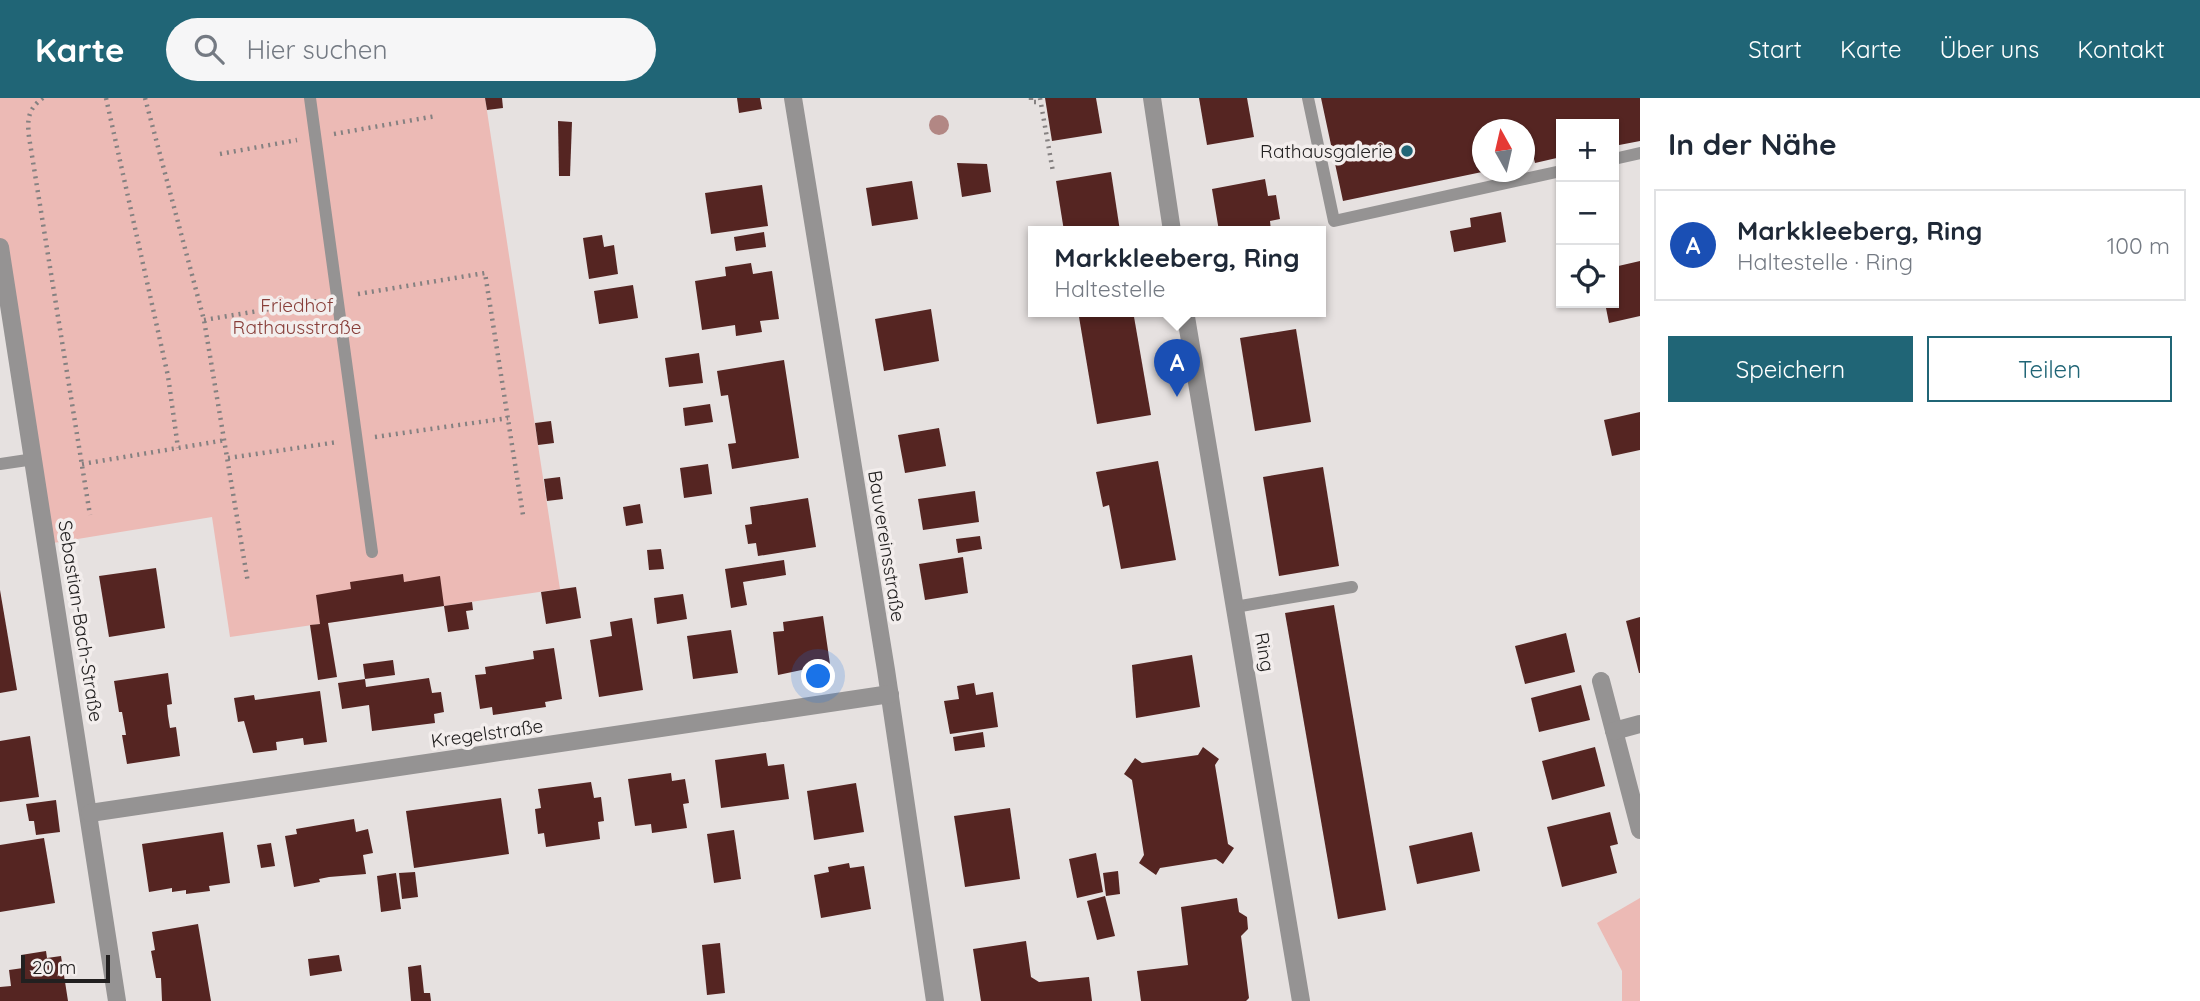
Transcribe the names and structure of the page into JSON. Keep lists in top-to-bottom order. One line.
{"streets":{"street":["Bauvereinsstraße","Sebastian-Bach-Straße","Ring","Kregelstraße"]},"crossings":[["Bauvereinsstraße","Kregelstraße"],["Sebastian-Bach-Straße","Kregelstraße"]],"parks":["Friedhof Rathausstraße"],"places":["Rathausgalerie"],"scale_bar":"20 m","north":"top","page":{"header":"Karte","search":"Hier suchen","nav":["Start","Karte","Über uns","Kontakt"],"heading":"In der Nähe","map_buttons":["+","−"],"list":[{"mark":"A","name":"Markkleeberg, Ring","note":"Haltestelle · Ring","value":"100 m"}],"popup":["Markkleeberg, Ring","Haltestelle"],"buttons":["Speichern","Teilen"],"pins":"A","scale":"20 m"}}
